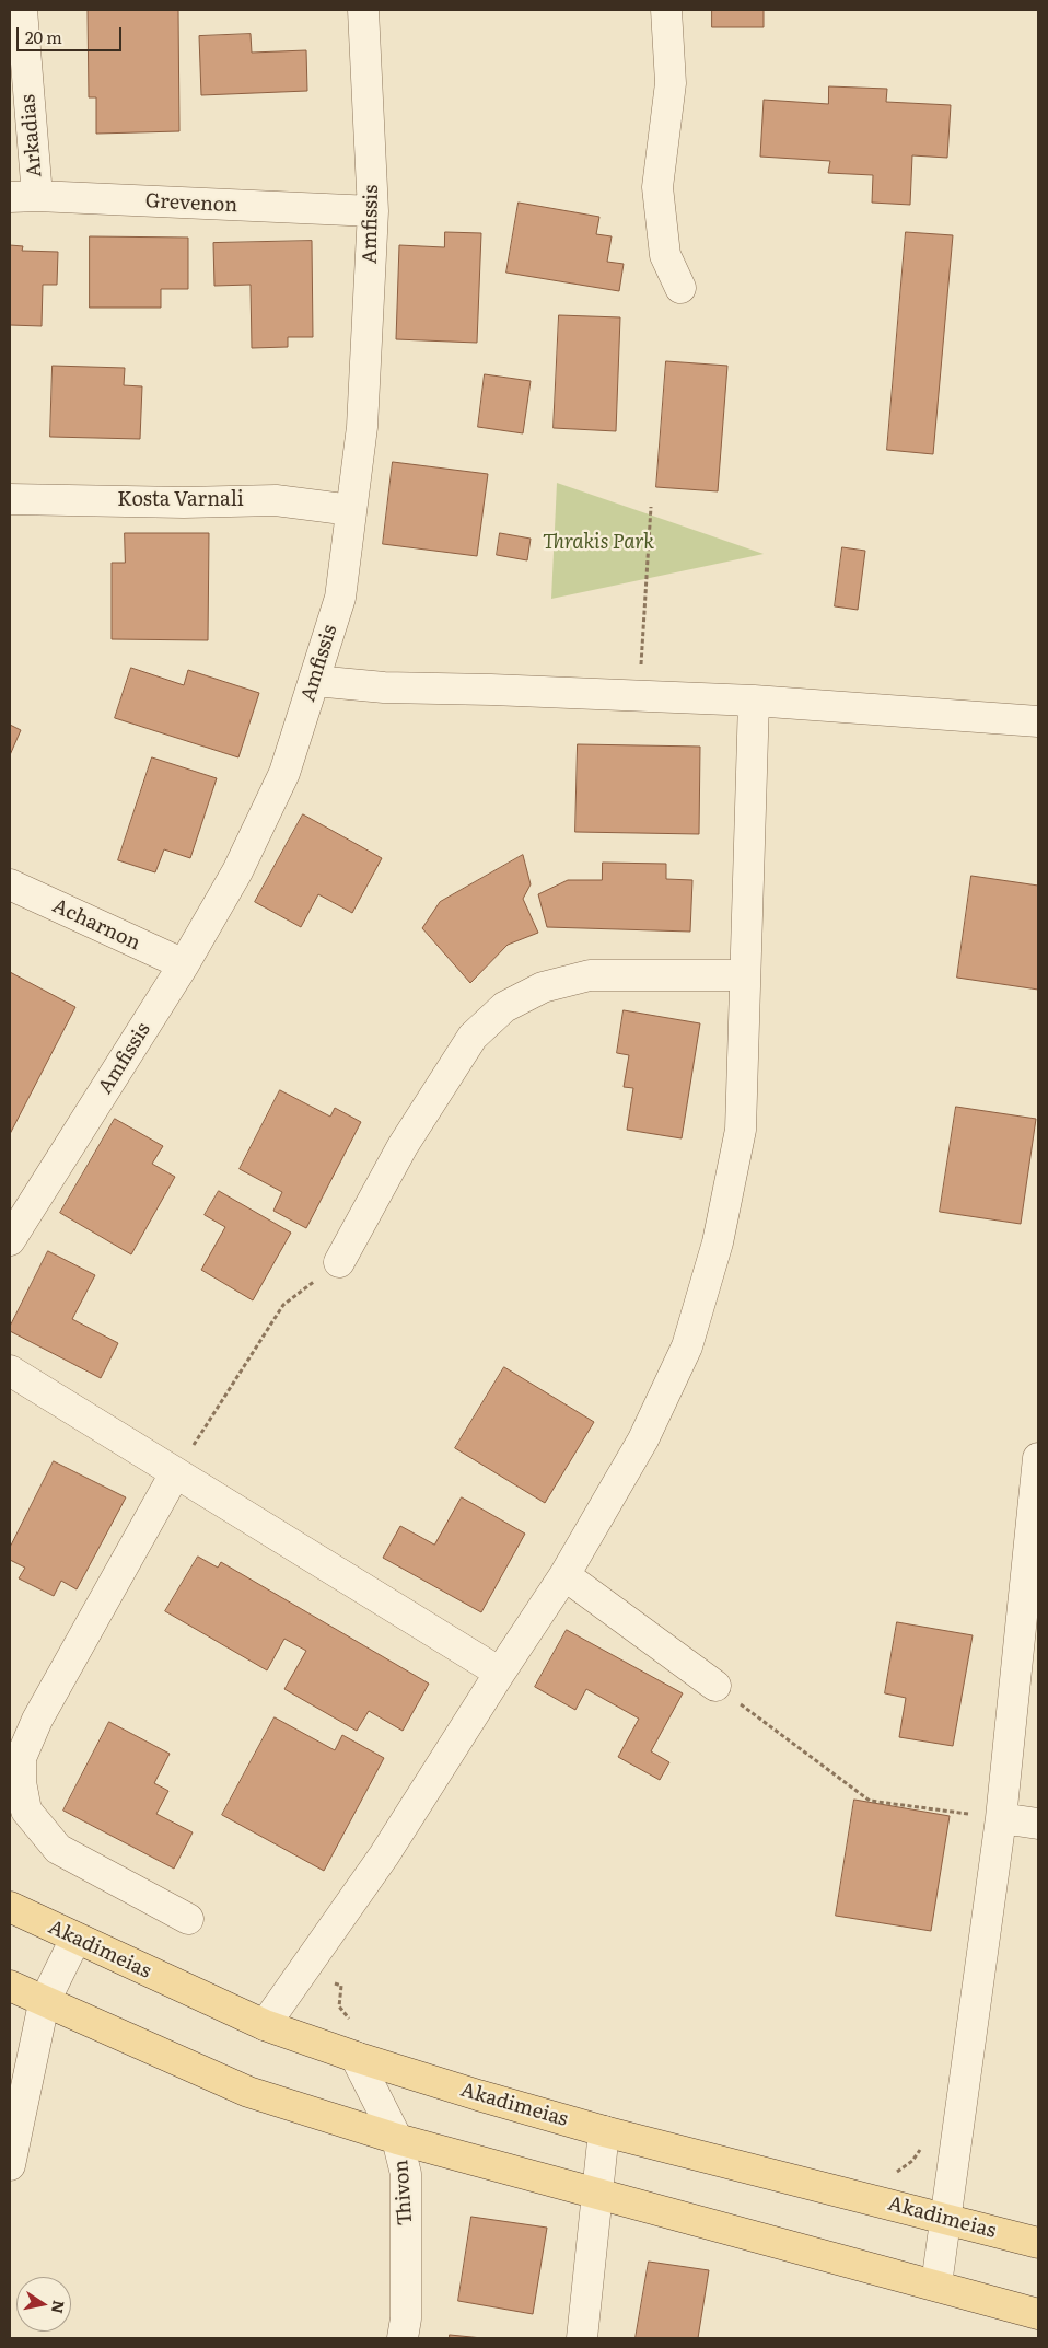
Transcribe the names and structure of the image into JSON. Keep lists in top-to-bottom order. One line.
{"streets":{"main road":["Akadimeias"],"street":["Arkadias","Grevenon","Amfissis","Kosta Varnali","Acharnon","Thivon"]},"crossings":[["Arkadias","Grevenon"],["Grevenon","Amfissis"],["Amfissis","Kosta Varnali"],["Amfissis","Acharnon"],["Akadimeias","Thivon"]],"parks":["Thrakis Park"],"scale_bar":"20 m","north":"right"}
